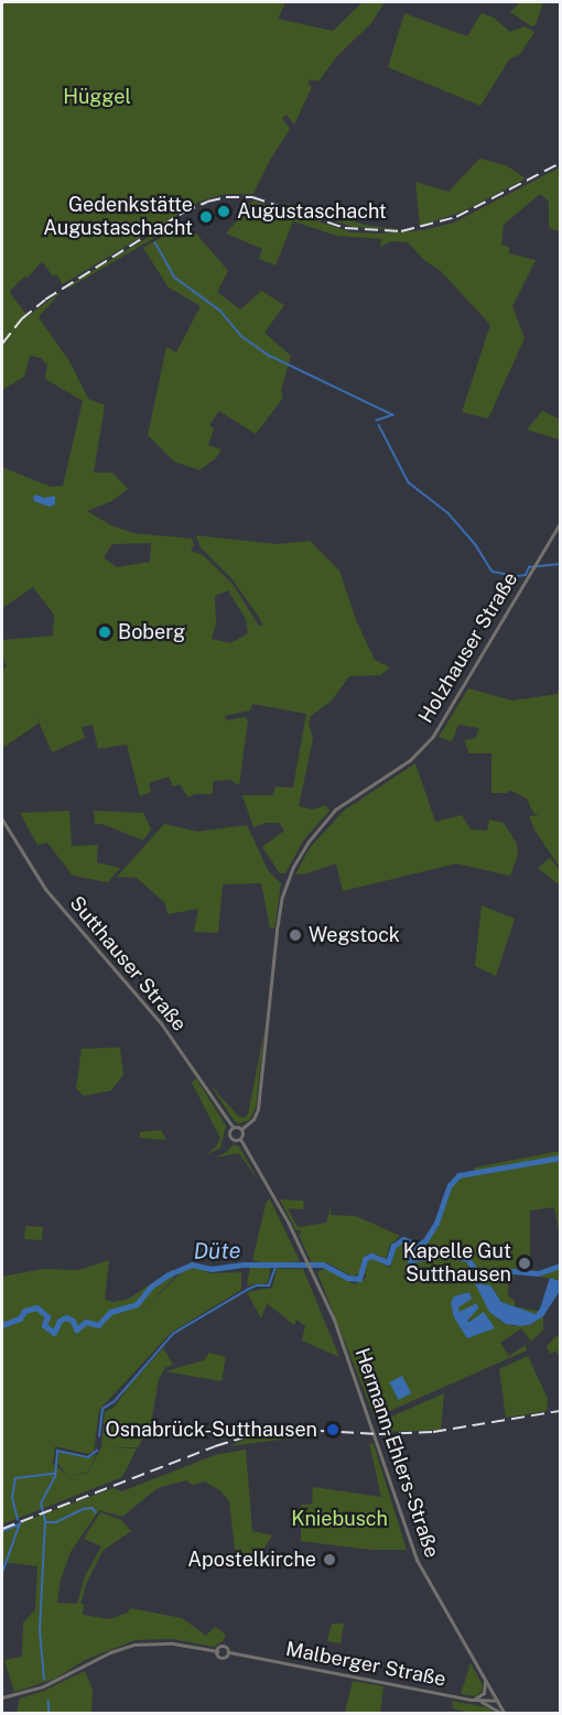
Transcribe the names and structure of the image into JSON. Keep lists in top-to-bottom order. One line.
{"streets":{"street":["Holzhauser Straße","Sutthauser Straße","Hermann-Ehlers-Straße","Malberger Straße"]},"crossings":[["Sutthauser Straße","Hermann-Ehlers-Straße"],["Hermann-Ehlers-Straße","Malberger Straße"]],"water":["Düte"],"parks":["Hüggel","Kniebusch"],"places":["Augustaschacht","Gedenkstätte Augustaschacht","Boberg","Wegstock","Kapelle Gut Sutthausen","Osnabrück-Sutthausen","Apostelkirche"]}
